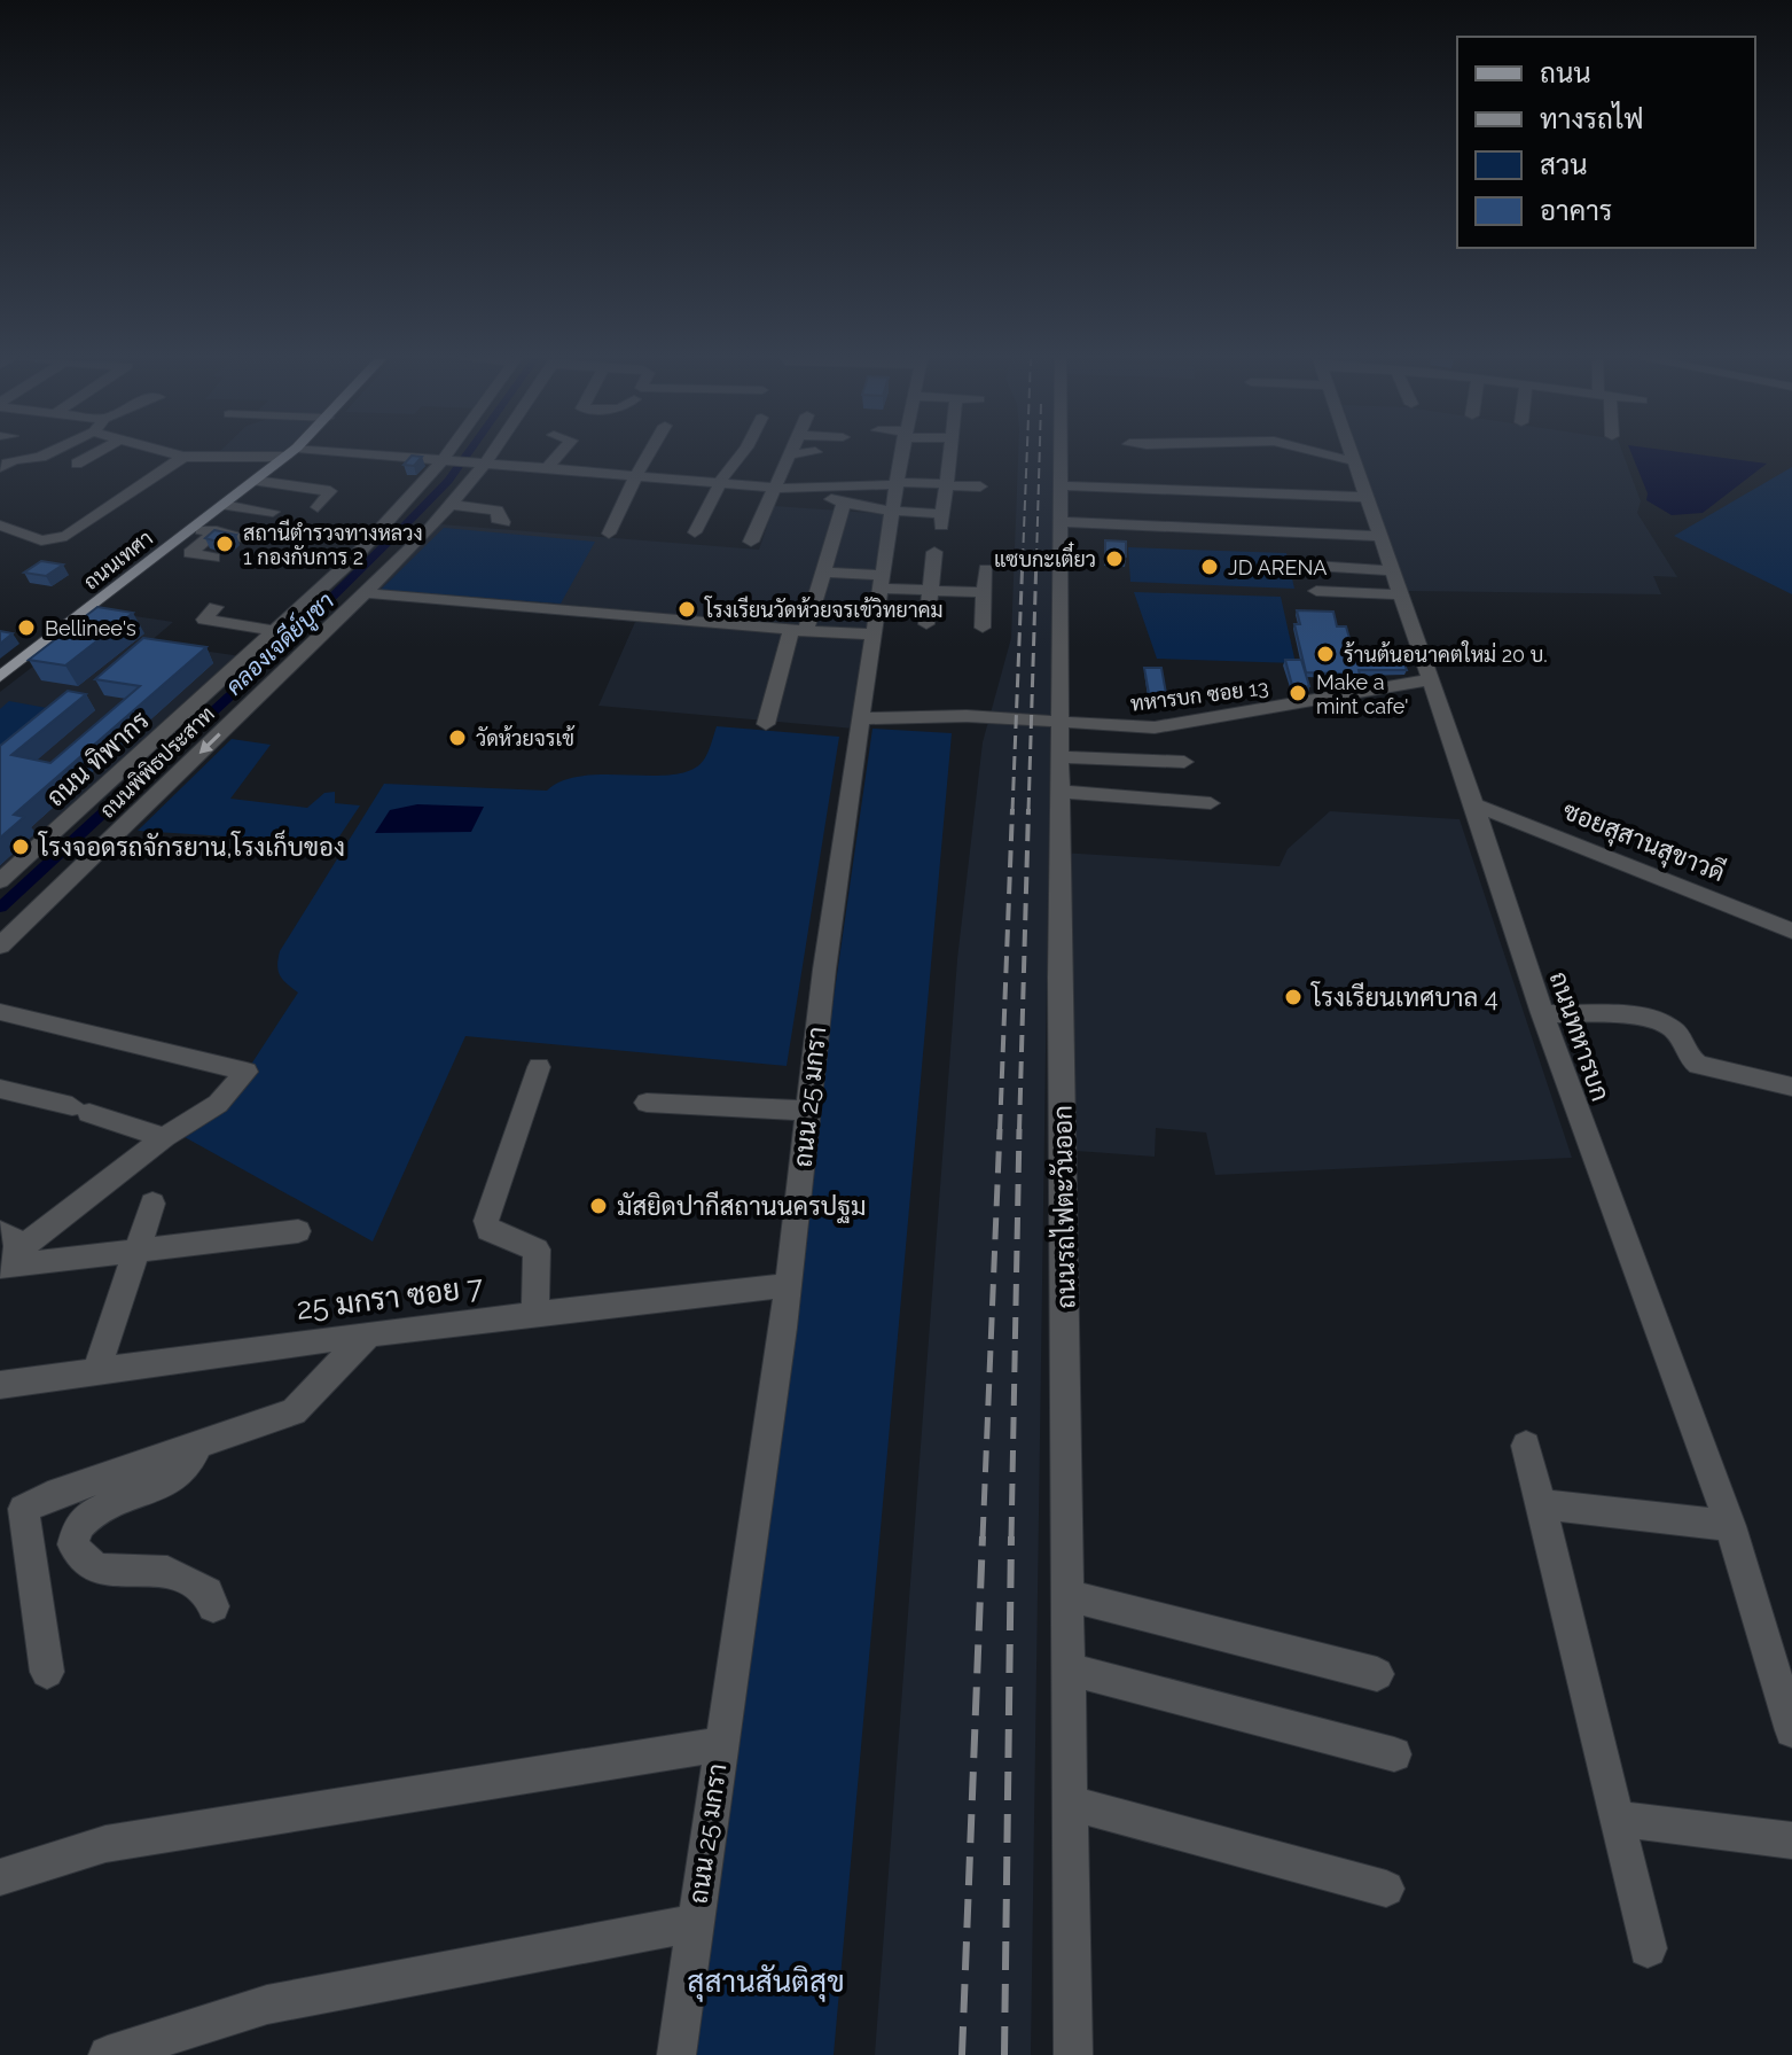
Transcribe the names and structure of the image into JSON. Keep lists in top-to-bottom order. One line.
{"streets":{"main road":["ถนนเทศา"],"street":["ทหารบก ซอย 13","ถนน ทิพากร","ถนนพิพิธประสาท","ซอยสุสานสุขาวดี","ถนนทหารบก","ถนน 25 มกรา","ถนนรถไฟตะวันออก","25 มกรา ซอย 7"]},"crossings":[["ทหารบก ซอย 13","ถนนทหารบก"],["ทหารบก ซอย 13","ถนน 25 มกรา"],["ทหารบก ซอย 13","ถนนรถไฟตะวันออก"],["ซอยสุสานสุขาวดี","ถนนทหารบก"],["ถนน 25 มกรา","25 มกรา ซอย 7"]],"one_way":["ถนนพิพิธประสาท"],"water":["คลองเจดีย์บูชา"],"parks":["สุสานสันติสุข"],"places":["สถานีตำรวจทางหลวง 1 กองกับการ 2","แซบกะเตี๋ยว","JD ARENA","โรงเรียนวัดห้วยจรเข้วิทยาคม","Bellinee's","ร้านต้นอนาคตใหม่ 20 บ.","Make a mint cafe'","วัดห้วยจรเข้","โรงจอดรถจักรยาน,โรงเก็บของ","โรงเรียนเทศบาล 4","มัสยิดปากีสถานนครปฐม"],"legend":["ถนน","ทางรถไฟ","สวน","อาคาร"]}
